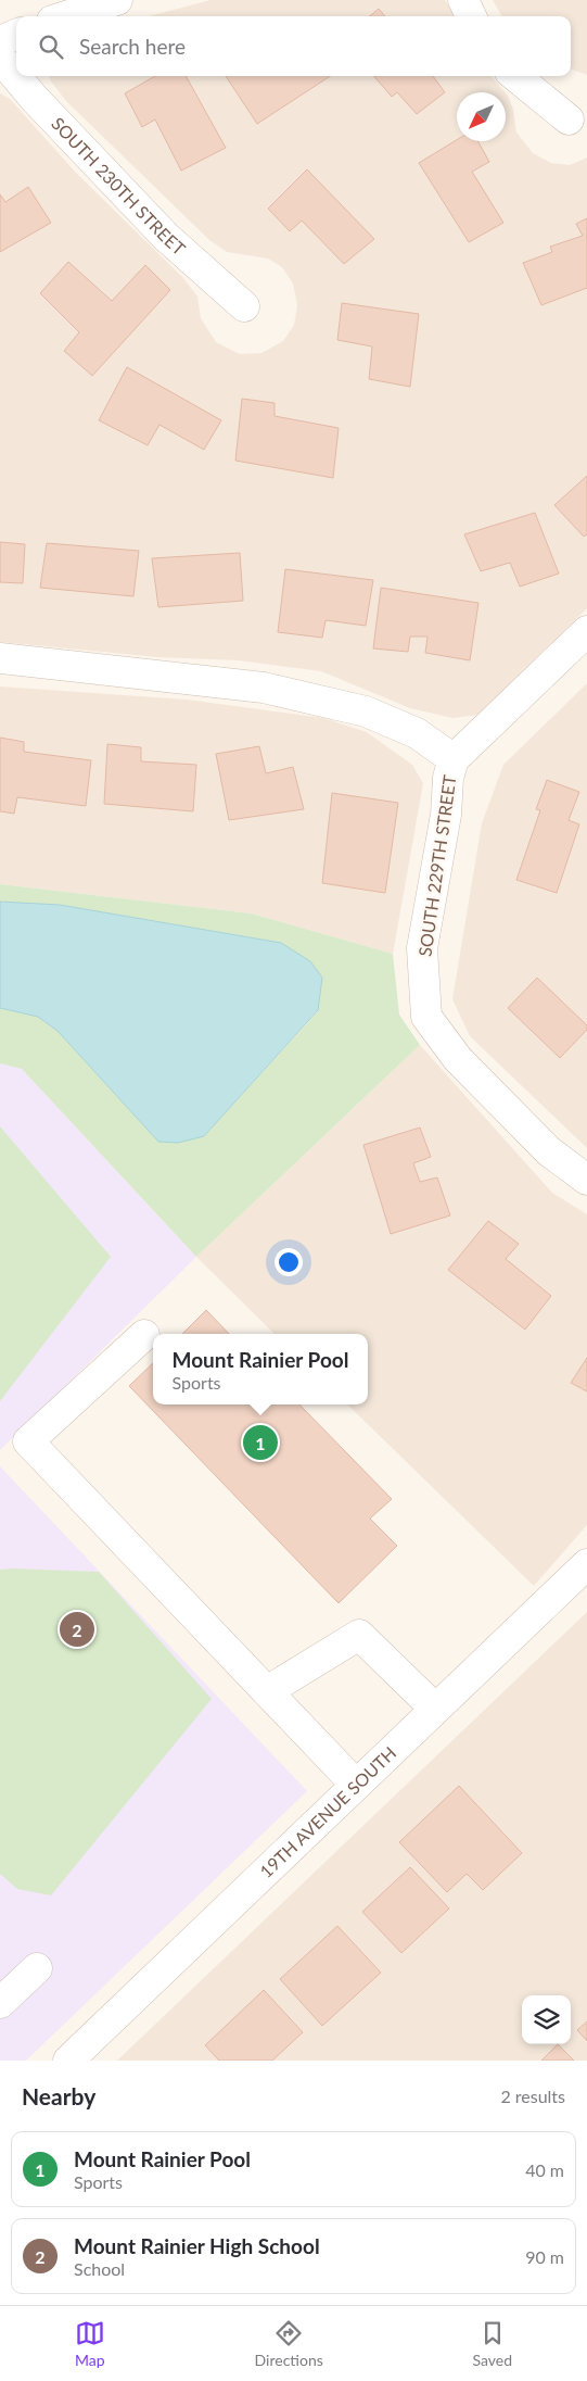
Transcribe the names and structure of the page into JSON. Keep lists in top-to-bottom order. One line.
{"streets":{"street":["SOUTH 230TH STREET","SOUTH 229TH STREET","19TH AVENUE SOUTH"]},"north":"bottom left","page":{"search":"Search here","popup":["Mount Rainier Pool","Sports"],"pins":["1","2"],"heading":["Nearby","2 results"],"list":[{"mark":"1","name":"Mount Rainier Pool","note":"Sports","value":"40 m"},{"mark":"2","name":"Mount Rainier High School","note":"School","value":"90 m"}],"nav":["Map","Directions","Saved"]}}
